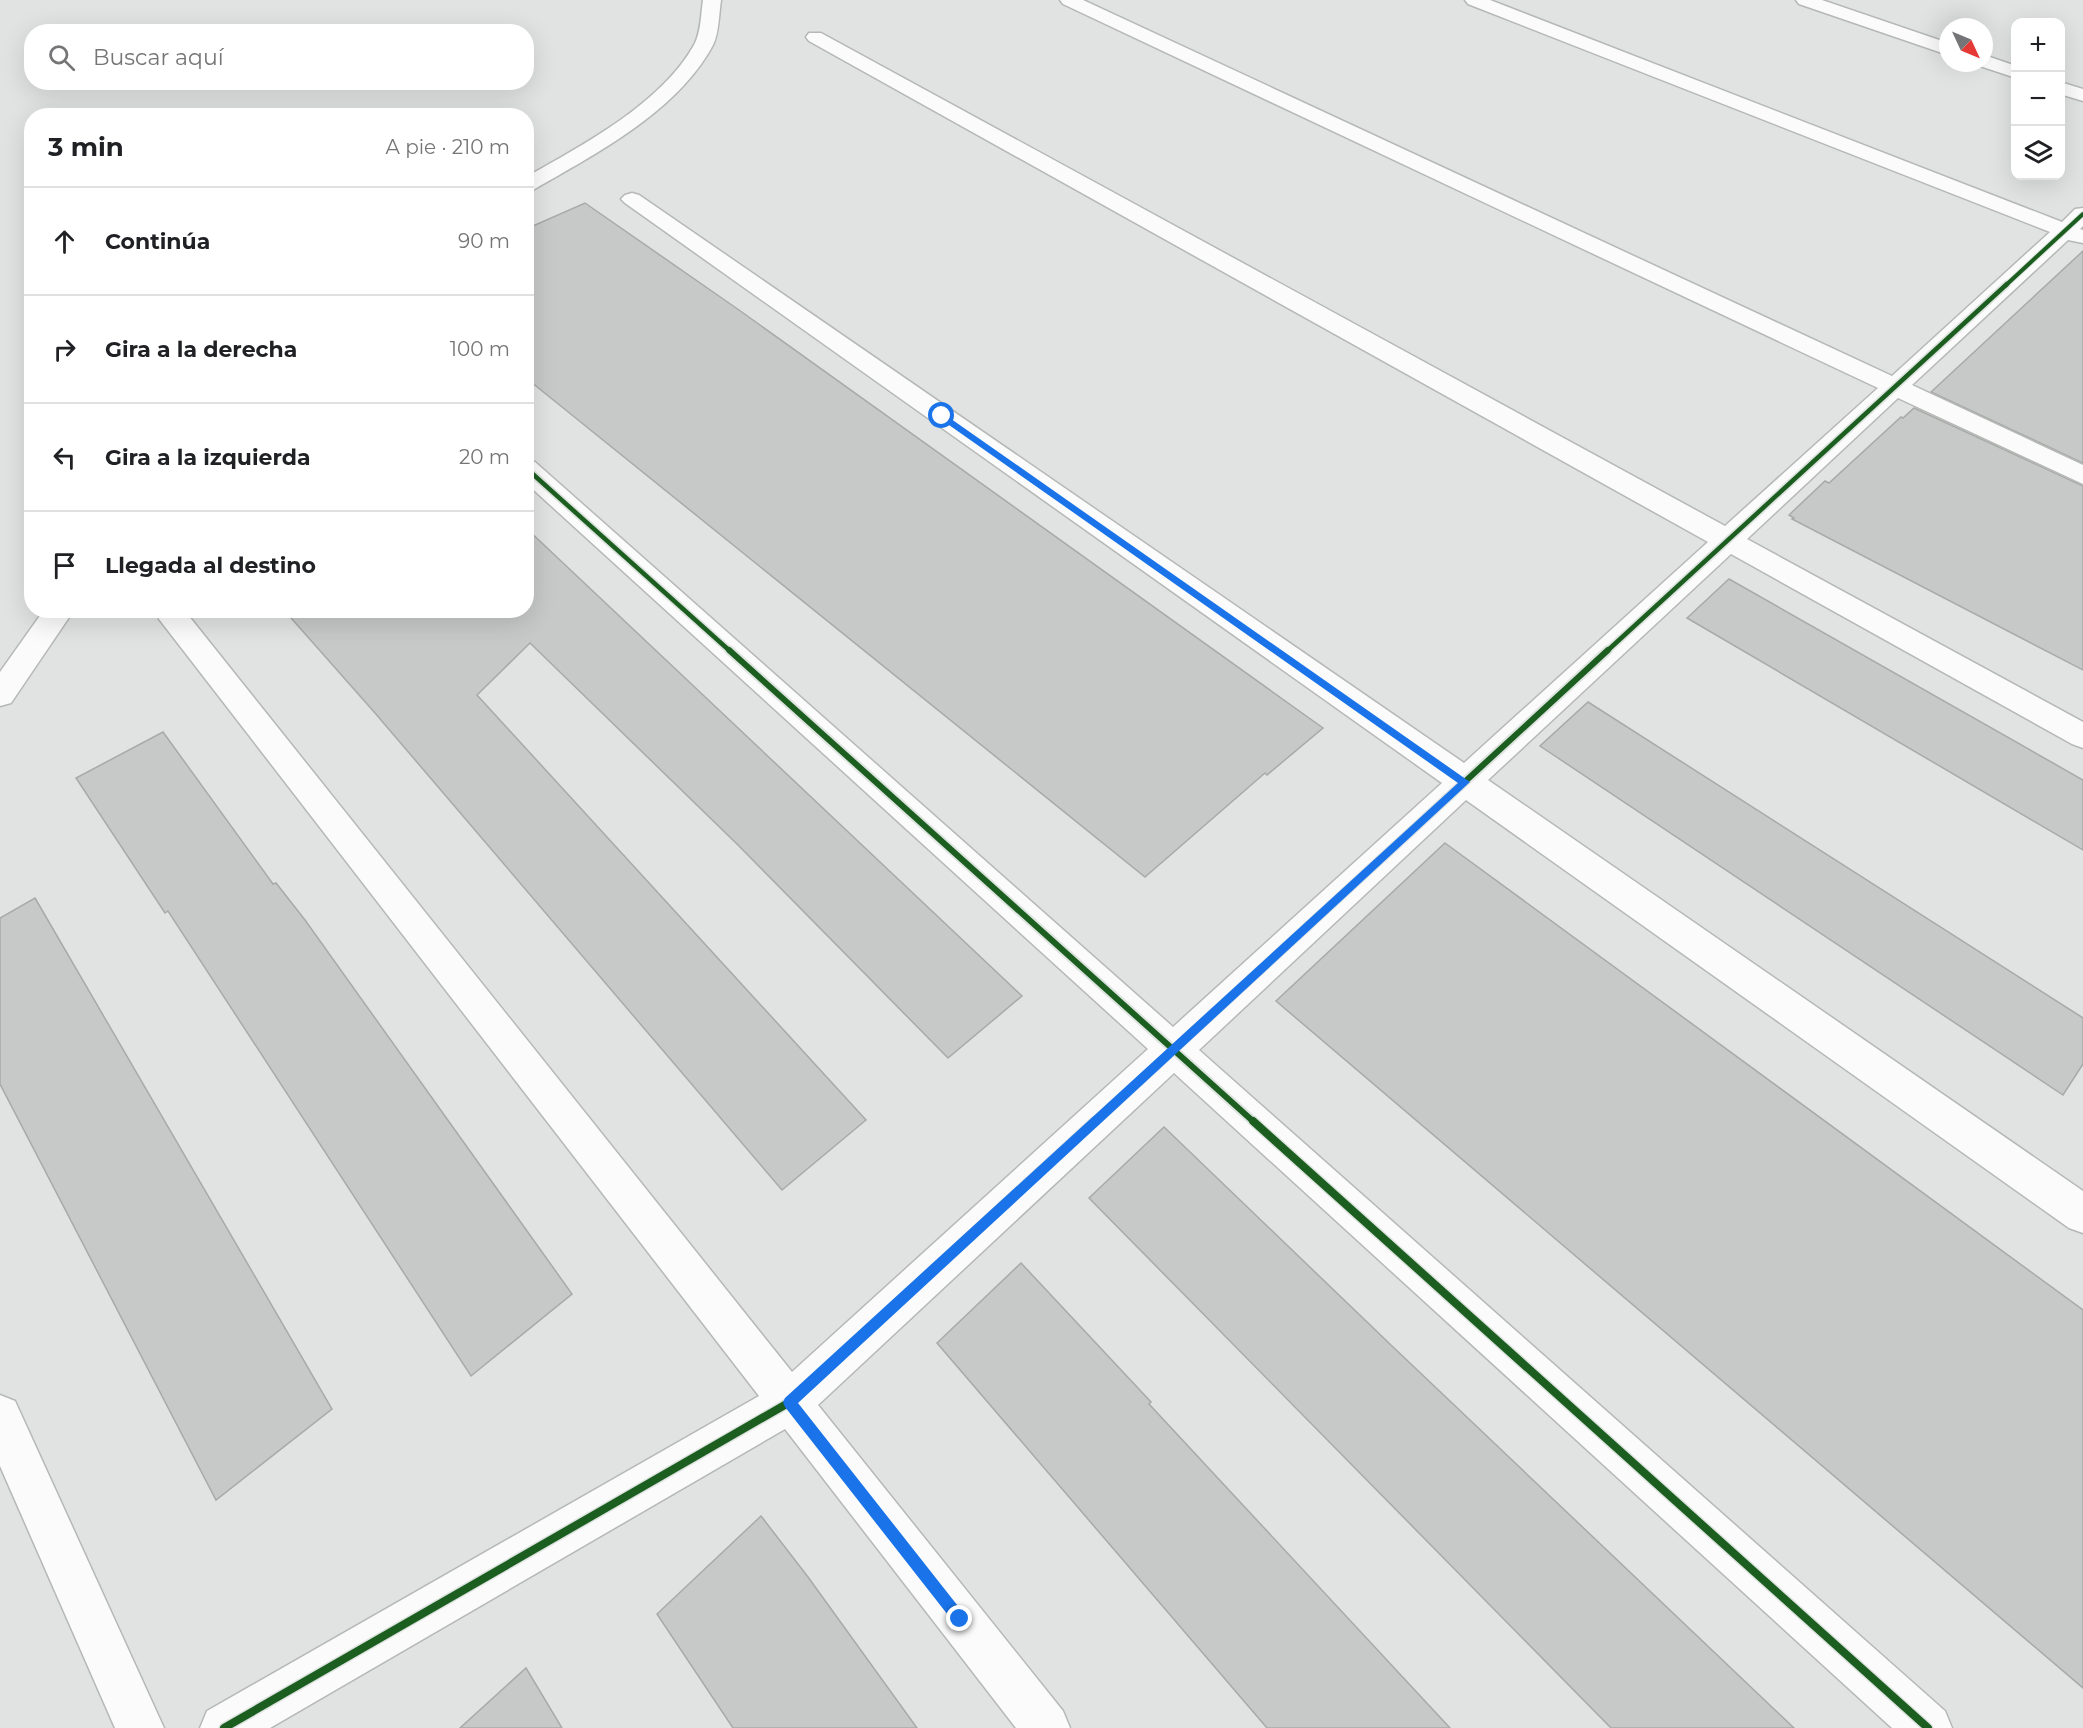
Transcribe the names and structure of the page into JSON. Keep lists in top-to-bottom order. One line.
{"north":"bottom right","page":{"map_buttons":["+","−"],"search":"Buscar aquí","heading":["3 min","A pie · 210 m"],"list":[["Continúa","90 m"],["Gira a la derecha","100 m"],["Gira a la izquierda","20 m"],"Llegada al destino"]}}
